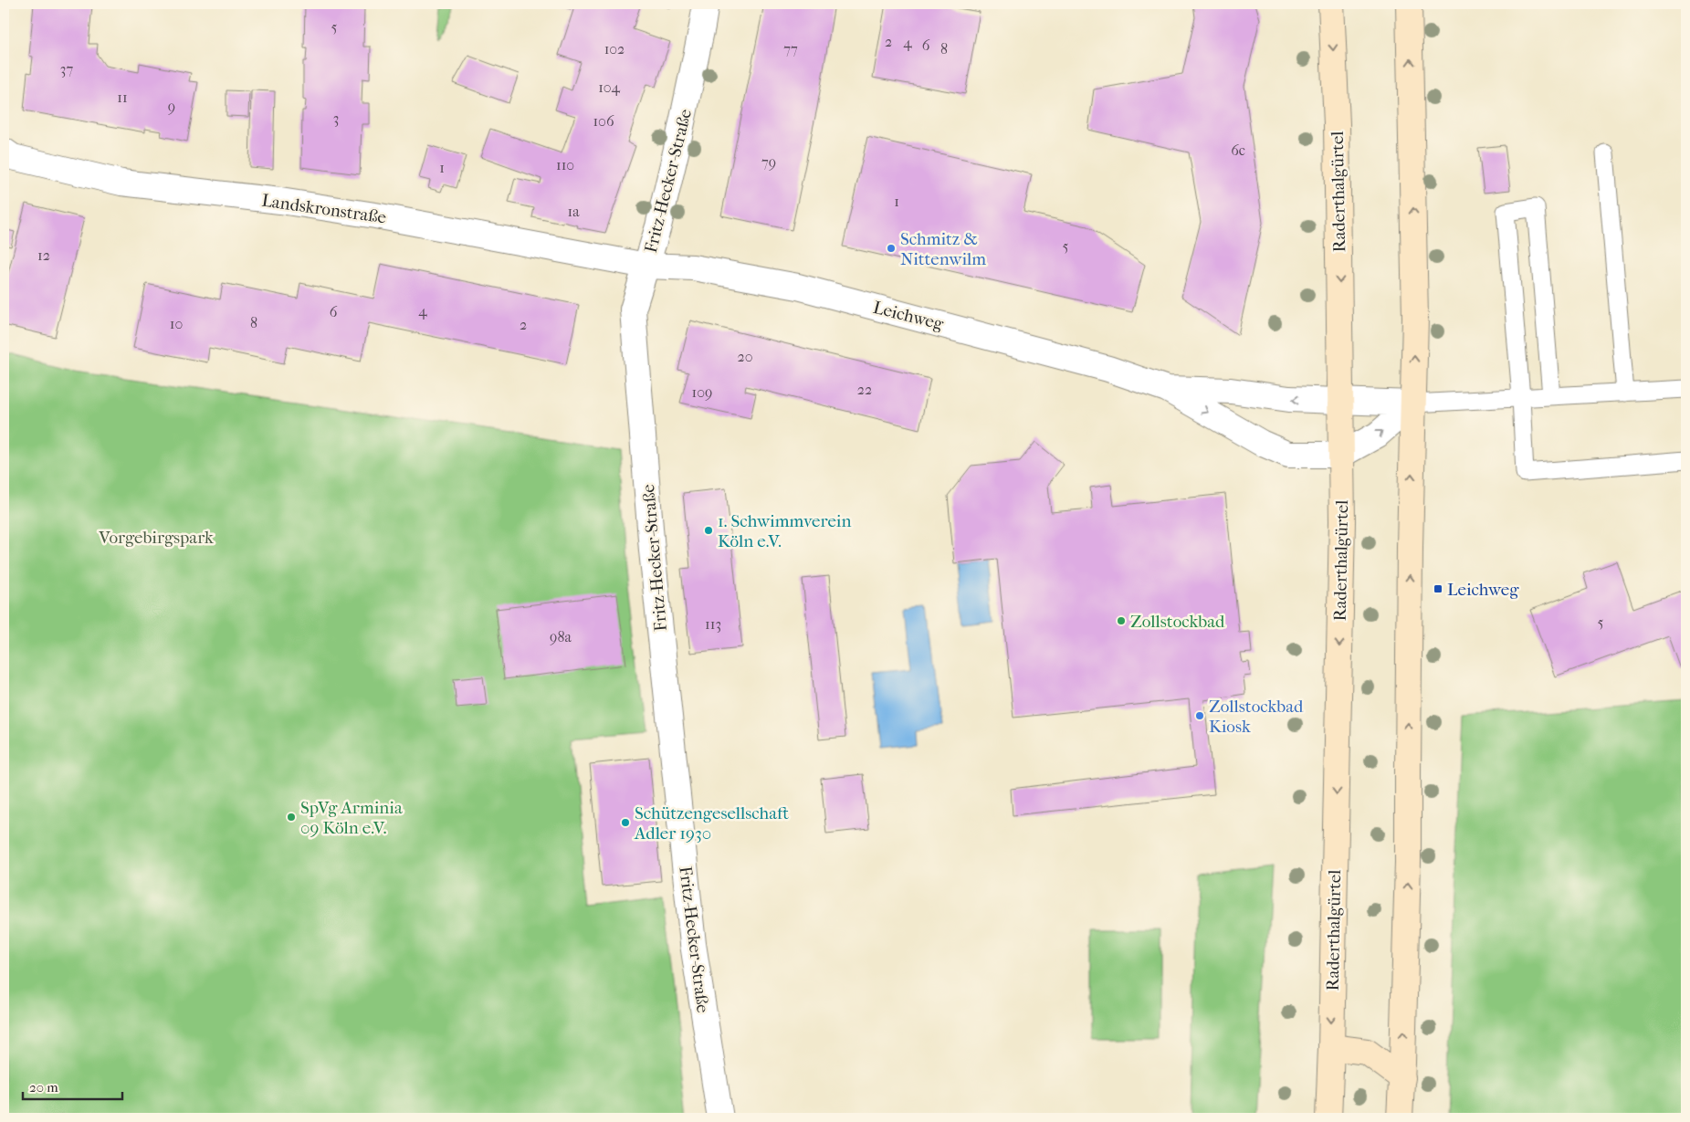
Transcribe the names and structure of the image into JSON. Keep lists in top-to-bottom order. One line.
{"streets":{"main road":["Raderthalgürtel"],"street":["Fritz-Hecker-Straße","Landskronstraße","Leichweg"]},"crossings":[["Fritz-Hecker-Straße","Landskronstraße"],["Fritz-Hecker-Straße","Leichweg"],["Raderthalgürtel","Leichweg"],["Landskronstraße","Leichweg"]],"parks":["Vorgebirgspark"],"places":{"other":["Schmitz & Nittenwilm","1. Schwimmverein Köln e.V.","Zollstockbad","Zollstockbad Kiosk","SpVg Arminia 09 Köln e.V.","Schützengesellschaft Adler 1930"],"transit":["Leichweg"]},"house_numbers":["5","2","4","6","102","77","8","37","104","11","9","3","106","6c","79","110","1","1","1a","5","12","4","6","8","10","2","20","22","109","5","113","98a"],"scale_bar":"20 m"}
